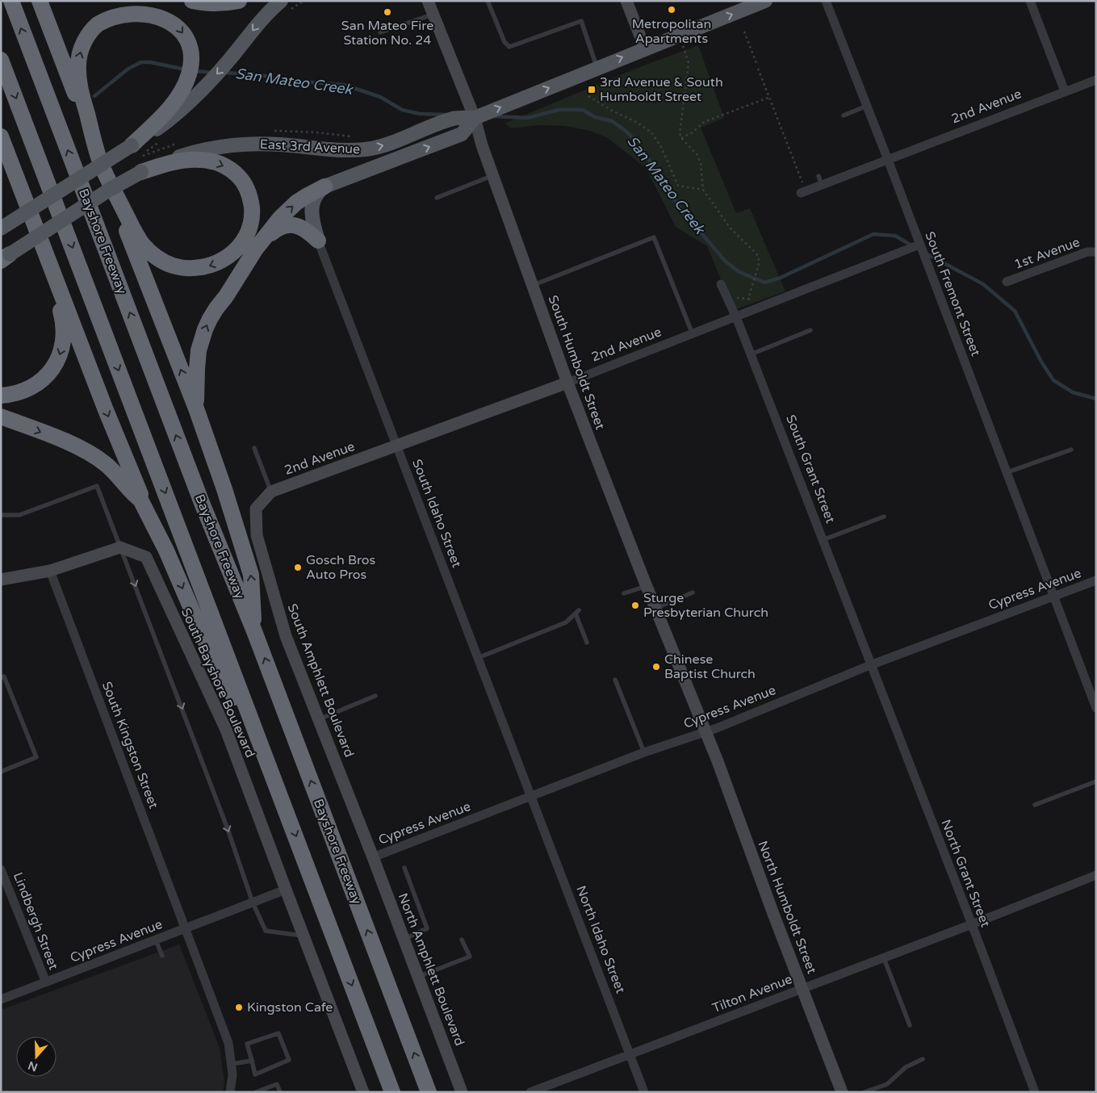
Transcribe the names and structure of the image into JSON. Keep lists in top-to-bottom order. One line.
{"streets":{"highway":["Bayshore Freeway"],"main road":["East 3rd Avenue"],"street":["2nd Avenue","1st Avenue","South Fremont Street","South Humboldt Street","South Grant Street","South Idaho Street","Cypress Avenue","South Amphlett Boulevard","South Bayshore Boulevard","South Kingston Street","North Grant Street","North Humboldt Street","Lindbergh Street","North Idaho Street","North Amphlett Boulevard","Tilton Avenue"]},"crossings":[["2nd Avenue","South Fremont Street"],["2nd Avenue","South Humboldt Street"],["2nd Avenue","South Grant Street"],["2nd Avenue","South Idaho Street"],["2nd Avenue","South Amphlett Boulevard"],["East 3rd Avenue","South Humboldt Street"],["South Fremont Street","Cypress Avenue"],["South Humboldt Street","Cypress Avenue"],["South Humboldt Street","North Humboldt Street"],["South Grant Street","Cypress Avenue"],["South Grant Street","North Grant Street"],["South Idaho Street","Cypress Avenue"],["South Idaho Street","North Idaho Street"],["Cypress Avenue","South Amphlett Boulevard"],["Cypress Avenue","South Bayshore Boulevard"],["Cypress Avenue","South Kingston Street"],["Cypress Avenue","North Grant Street"],["Cypress Avenue","North Humboldt Street"],["Cypress Avenue","Lindbergh Street"],["Cypress Avenue","North Idaho Street"],["Cypress Avenue","North Amphlett Boulevard"],["South Amphlett Boulevard","North Amphlett Boulevard"],["North Grant Street","Tilton Avenue"],["North Humboldt Street","Tilton Avenue"],["North Idaho Street","Tilton Avenue"]],"one_way":["East 3rd Avenue"],"water":["San Mateo Creek"],"places":{"other":["Metropolitan Apartments","San Mateo Fire Station No. 24","Gosch Bros Auto Pros","Sturge Presbyterian Church","Chinese Baptist Church","Kingston Cafe"],"transit":["3rd Avenue & South Humboldt Street"]},"north":"bottom"}
